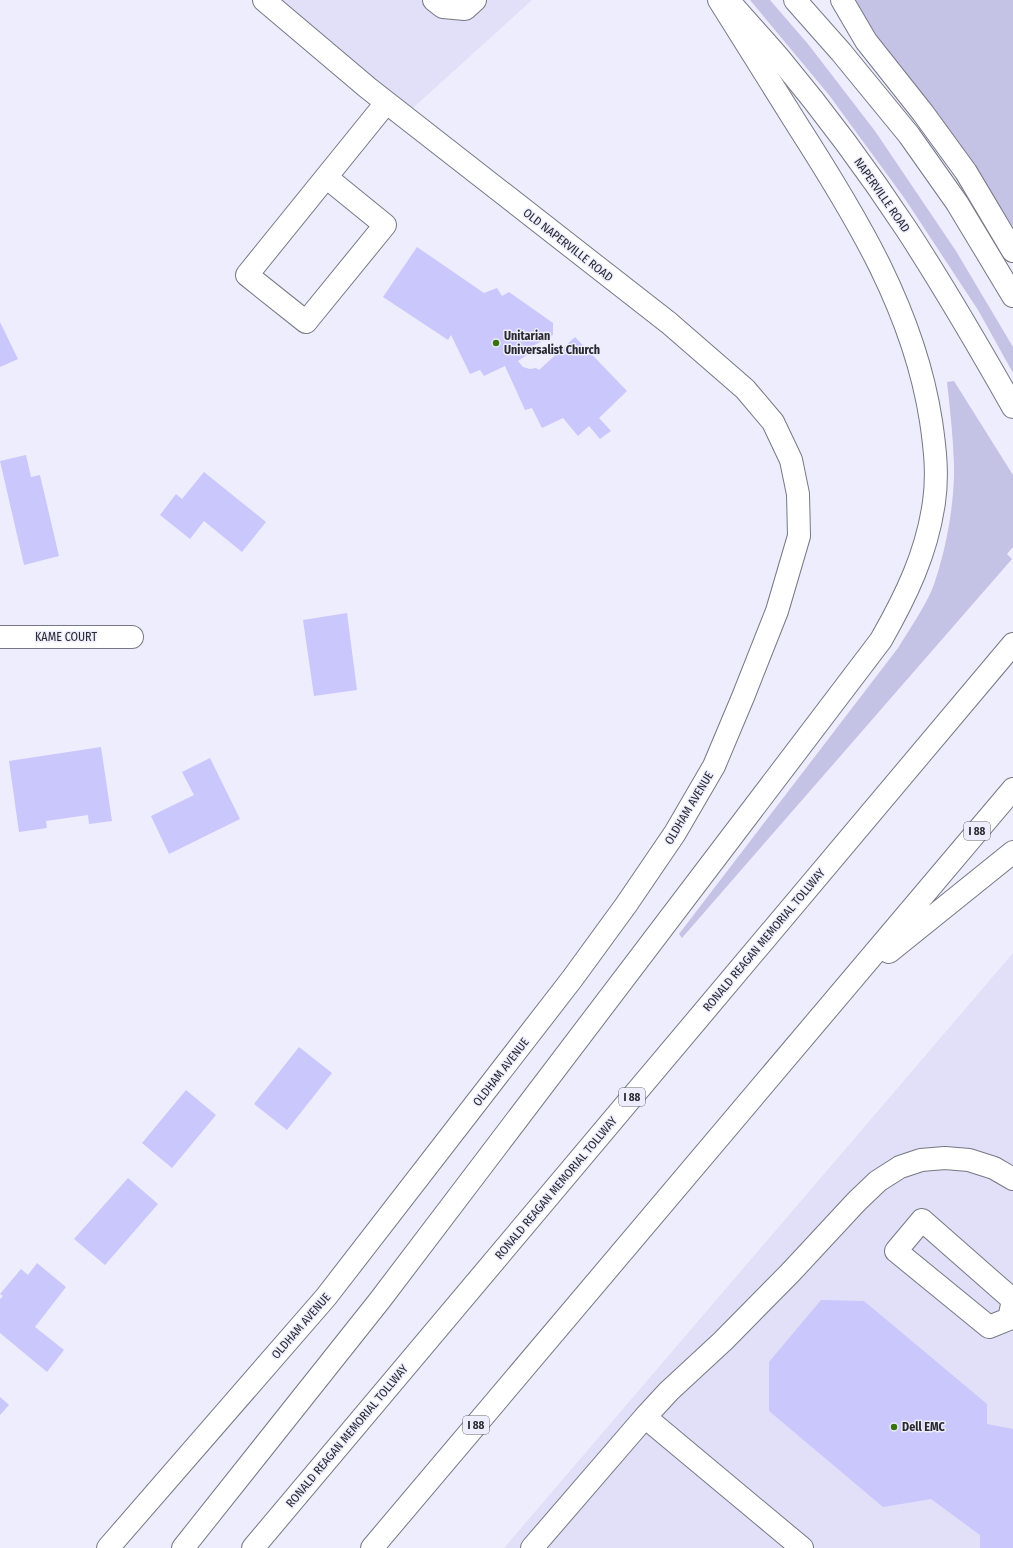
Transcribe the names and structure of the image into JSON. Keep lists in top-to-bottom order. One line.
{"streets":{"main road":["NAPERVILLE ROAD","OLD NAPERVILLE ROAD","KAME COURT","OLDHAM AVENUE","I 88","RONALD REAGAN MEMORIAL TOLLWAY"]},"crossings":[["OLD NAPERVILLE ROAD","OLDHAM AVENUE"]],"places":["Unitarian Universalist Church","Dell EMC"]}
